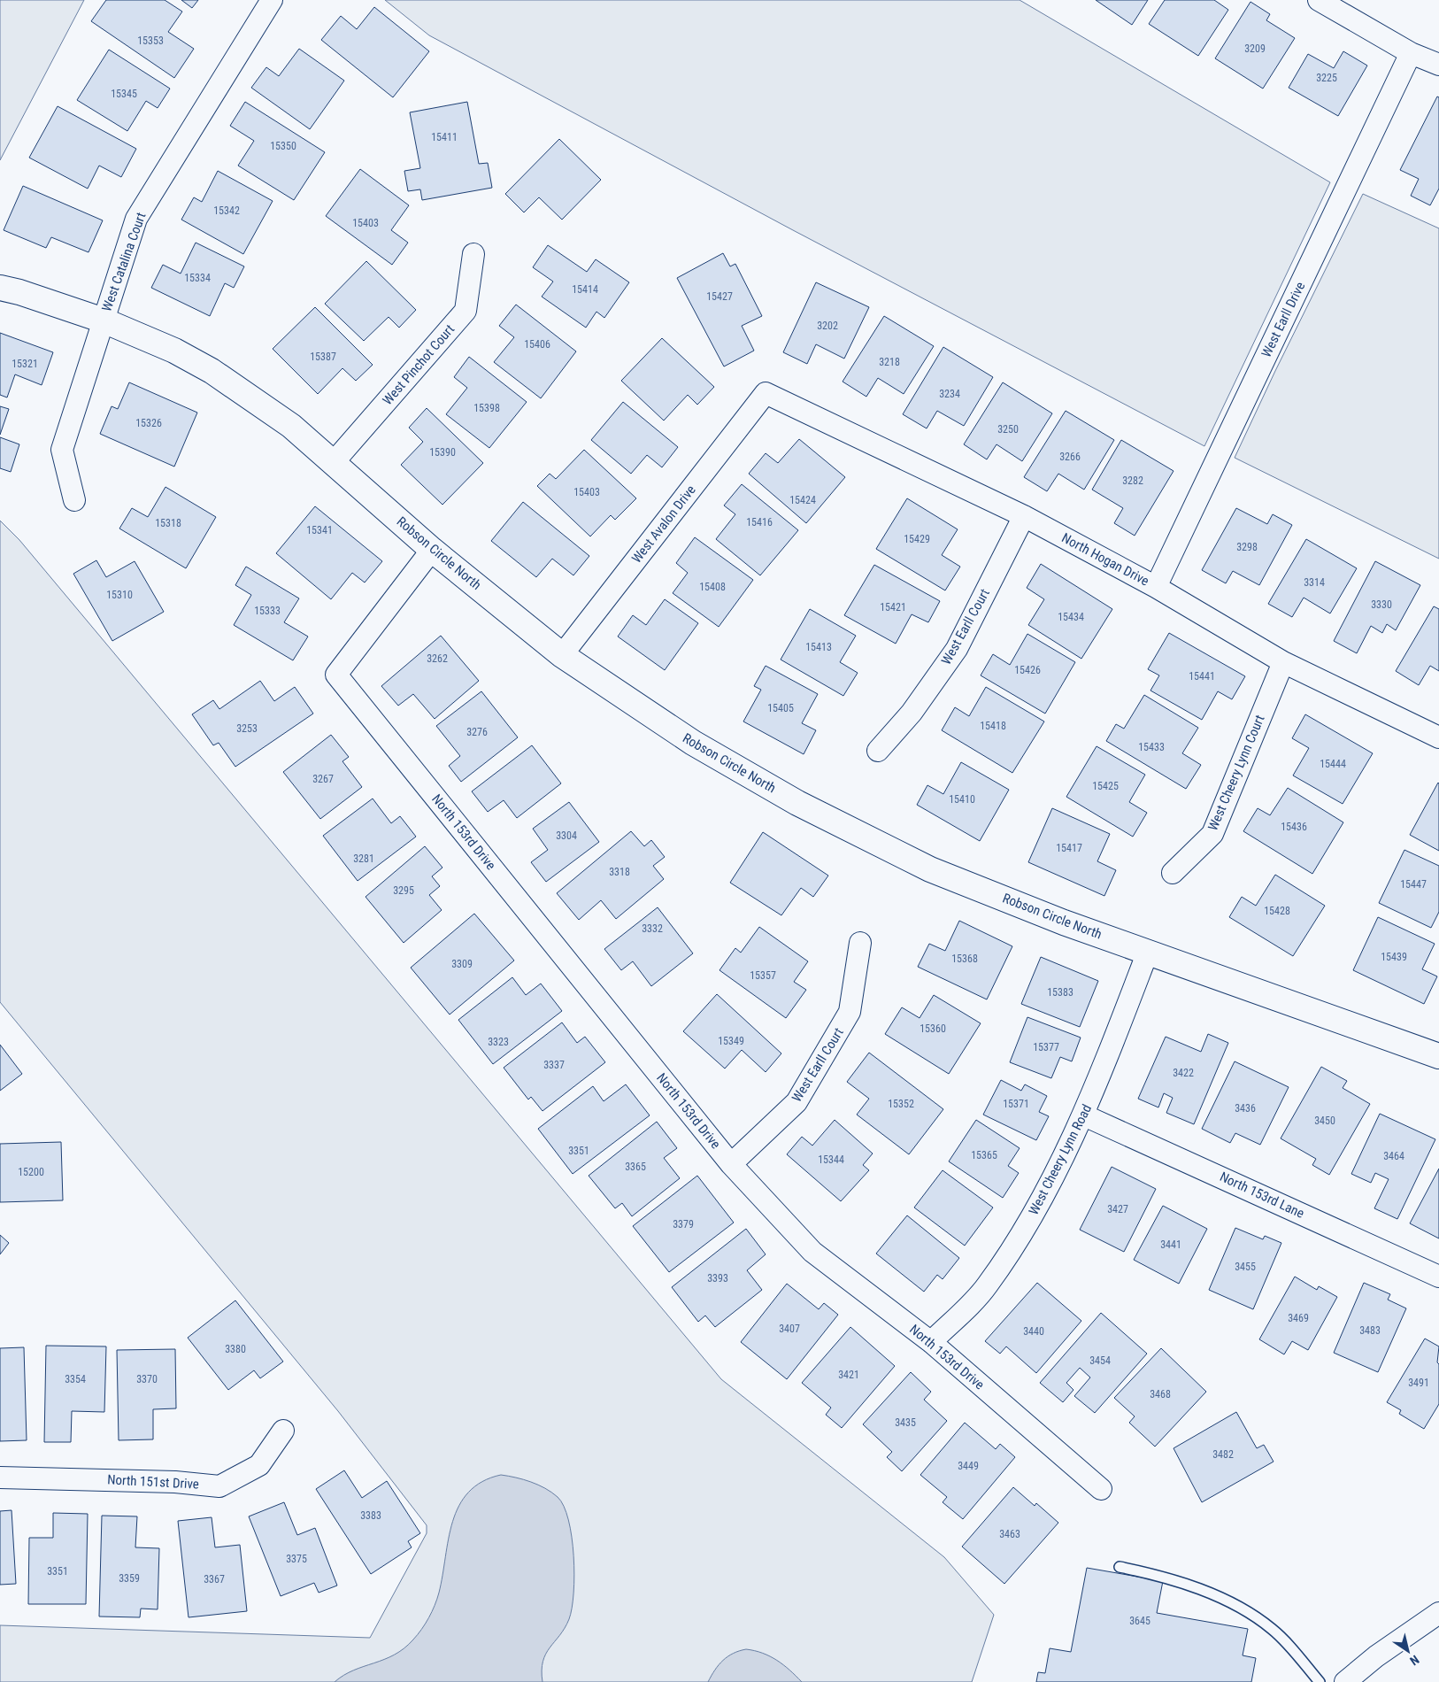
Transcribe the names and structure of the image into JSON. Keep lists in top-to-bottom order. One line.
{"streets":{"street":["West Catalina Court","West Earll Drive","West Pinchot Court","West Avalon Drive","Robson Circle North","North Hogan Drive","West Earll Court","West Cheery Lynn Court","North 153rd Drive","West Cheery Lynn Road","North 153rd Lane","North 151st Drive"]},"crossings":[["West Catalina Court","Robson Circle North"],["West Earll Drive","North Hogan Drive"],["West Pinchot Court","Robson Circle North"],["West Avalon Drive","Robson Circle North"],["West Avalon Drive","North Hogan Drive"],["Robson Circle North","North 153rd Drive"],["Robson Circle North","West Cheery Lynn Road"],["North Hogan Drive","West Earll Court"],["North Hogan Drive","West Cheery Lynn Court"],["West Earll Court","North 153rd Drive"],["North 153rd Drive","West Cheery Lynn Road"],["West Cheery Lynn Road","North 153rd Lane"]],"house_numbers":["15353","3209","3225","15345","15411","15350","15342","15403","15334","15414","15427","3202","15406","15387","3218","15321","3234","15398","15326","3250","15390","3266","3282","15403","15424","15416","15318","15341","15429","3298","3314","15408","15310","3330","15421","15333","15434","15413","3262","15426","15441","15405","15418","3253","3276","15433","15444","3267","15425","15410","15436","3304","15417","3281","3318","15447","3295","15428","3332","15439","15368","3309","15357","15383","15360","15349","3323","15377","3337","3422","15352","15371","3436","3450","3351","15365","3464","15344","3365","15200","3427","3379","3441","3455","3393","3469","3407","3483","3440","3380","3454","3421","3354","3370","3491","3468","3435","3482","3449","3383","3463","3375","3351","3359","3367","3645"],"north":"bottom right"}
